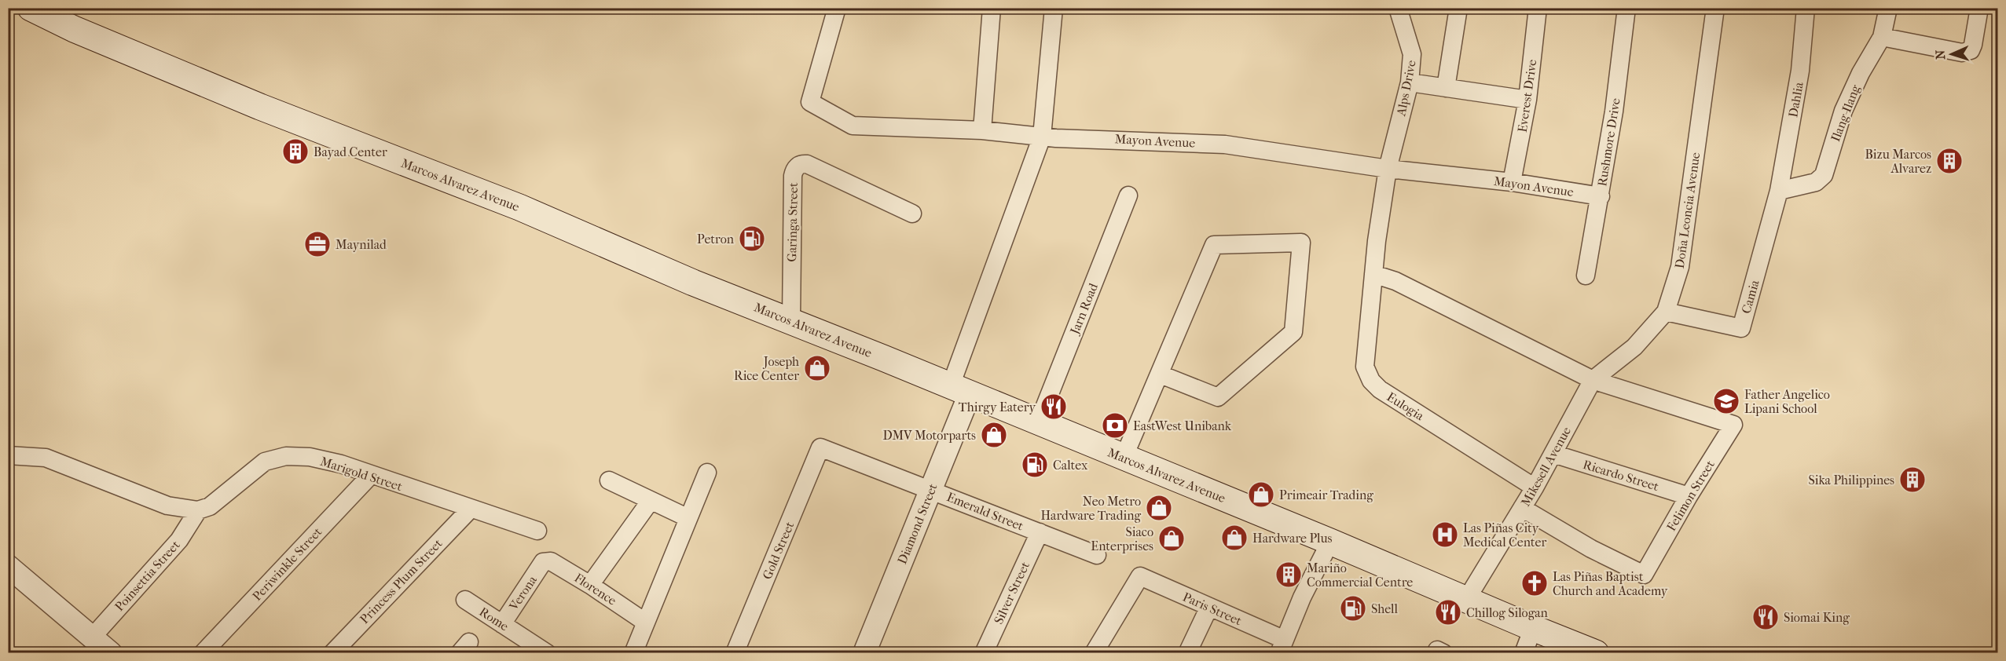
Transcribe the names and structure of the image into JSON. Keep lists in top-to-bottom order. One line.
{"streets":{"main road":["Marcos Alvarez Avenue"],"street":["Alps Drive","Everest Drive","Dahlia","Ilang-Ilang","Mayon Avenue","Rushmore Drive","Doña Leoncia Avenue","Garinga Street","Camia","Jarn Road","Eulogia","Mikesell Avenue","Marigold Street","Ricardo Street","Felimon Street","Emerald Street","Diamond Street","Gold Street","Periwinkle Street","Poinsettia Street","Princess Plum Street","Florence","Verona","Silver Street","Paris Street","Rome"]},"crossings":[["Alps Drive","Mayon Avenue"],["Alps Drive","Eulogia"],["Everest Drive","Mayon Avenue"],["Dahlia","Ilang-Ilang"],["Dahlia","Camia"],["Ilang-Ilang","Camia"],["Mayon Avenue","Rushmore Drive"],["Mayon Avenue","Eulogia"],["Marcos Alvarez Avenue","Garinga Street"],["Marcos Alvarez Avenue","Jarn Road"],["Marcos Alvarez Avenue","Mikesell Avenue"],["Marcos Alvarez Avenue","Diamond Street"],["Doña Leoncia Avenue","Camia"],["Doña Leoncia Avenue","Mikesell Avenue"],["Doña Leoncia Avenue","Felimon Street"],["Eulogia","Mikesell Avenue"],["Mikesell Avenue","Ricardo Street"],["Mikesell Avenue","Felimon Street"],["Marigold Street","Periwinkle Street"],["Marigold Street","Poinsettia Street"],["Marigold Street","Princess Plum Street"],["Ricardo Street","Felimon Street"],["Emerald Street","Diamond Street"],["Emerald Street","Gold Street"],["Emerald Street","Silver Street"],["Florence","Verona"],["Verona","Rome"]],"places":{"building":["Bayad Center","Bizu Marcos Alvarez","Sika Philippines","Mariño Commercial Centre"],"fuel station":["Petron","Caltex","Shell"],"office":["Maynilad"],"shop":["Joseph Rice Center","DMV Motorparts","Primeair Trading","Neo Metro Hardware Trading","Hardware Plus","Siaco Enterprises"],"school or university":["Father Angelico Lipani School"],"restaurant":["Thirgy Eatery","Chillog Silogan","Siomai King"],"bank":["EastWest Unibank"],"hospital":["Las Piñas City Medical Center"],"church":["Las Piñas Baptist Church and Academy"]},"north":"left"}
